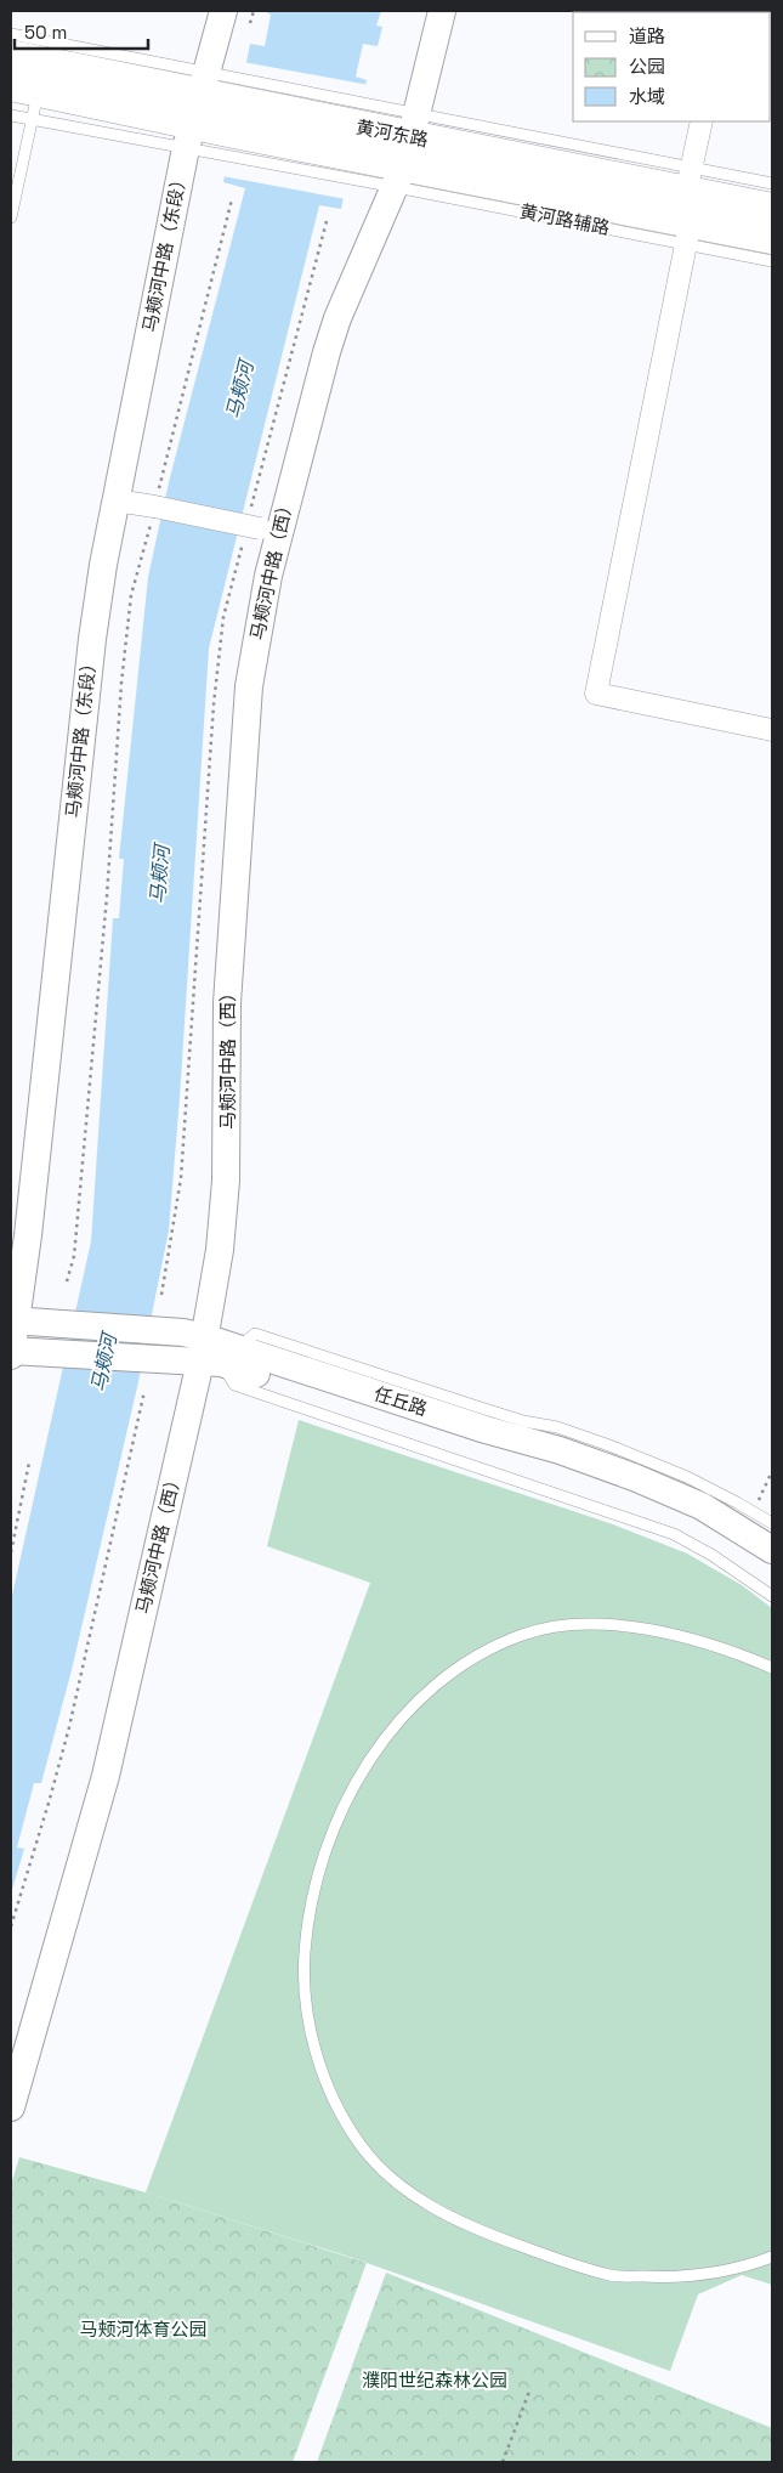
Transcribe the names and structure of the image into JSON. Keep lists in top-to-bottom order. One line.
{"streets":{"main road":["黄河东路"],"street":["马颊河中路（东段）","马颊河中路（西）","任丘路"],"lane":["黄河路辅路"]},"crossings":[["黄河东路","黄河路辅路"],["黄河东路","马颊河中路（东段）"],["黄河东路","马颊河中路（西）"],["黄河路辅路","马颊河中路（西）"],["马颊河中路（东段）","任丘路"],["马颊河中路（西）","任丘路"]],"water":["马颊河"],"parks":["马颊河体育公园","濮阳世纪森林公园"],"legend":["道路","公园","水域"],"scale_bar":"50 m"}
